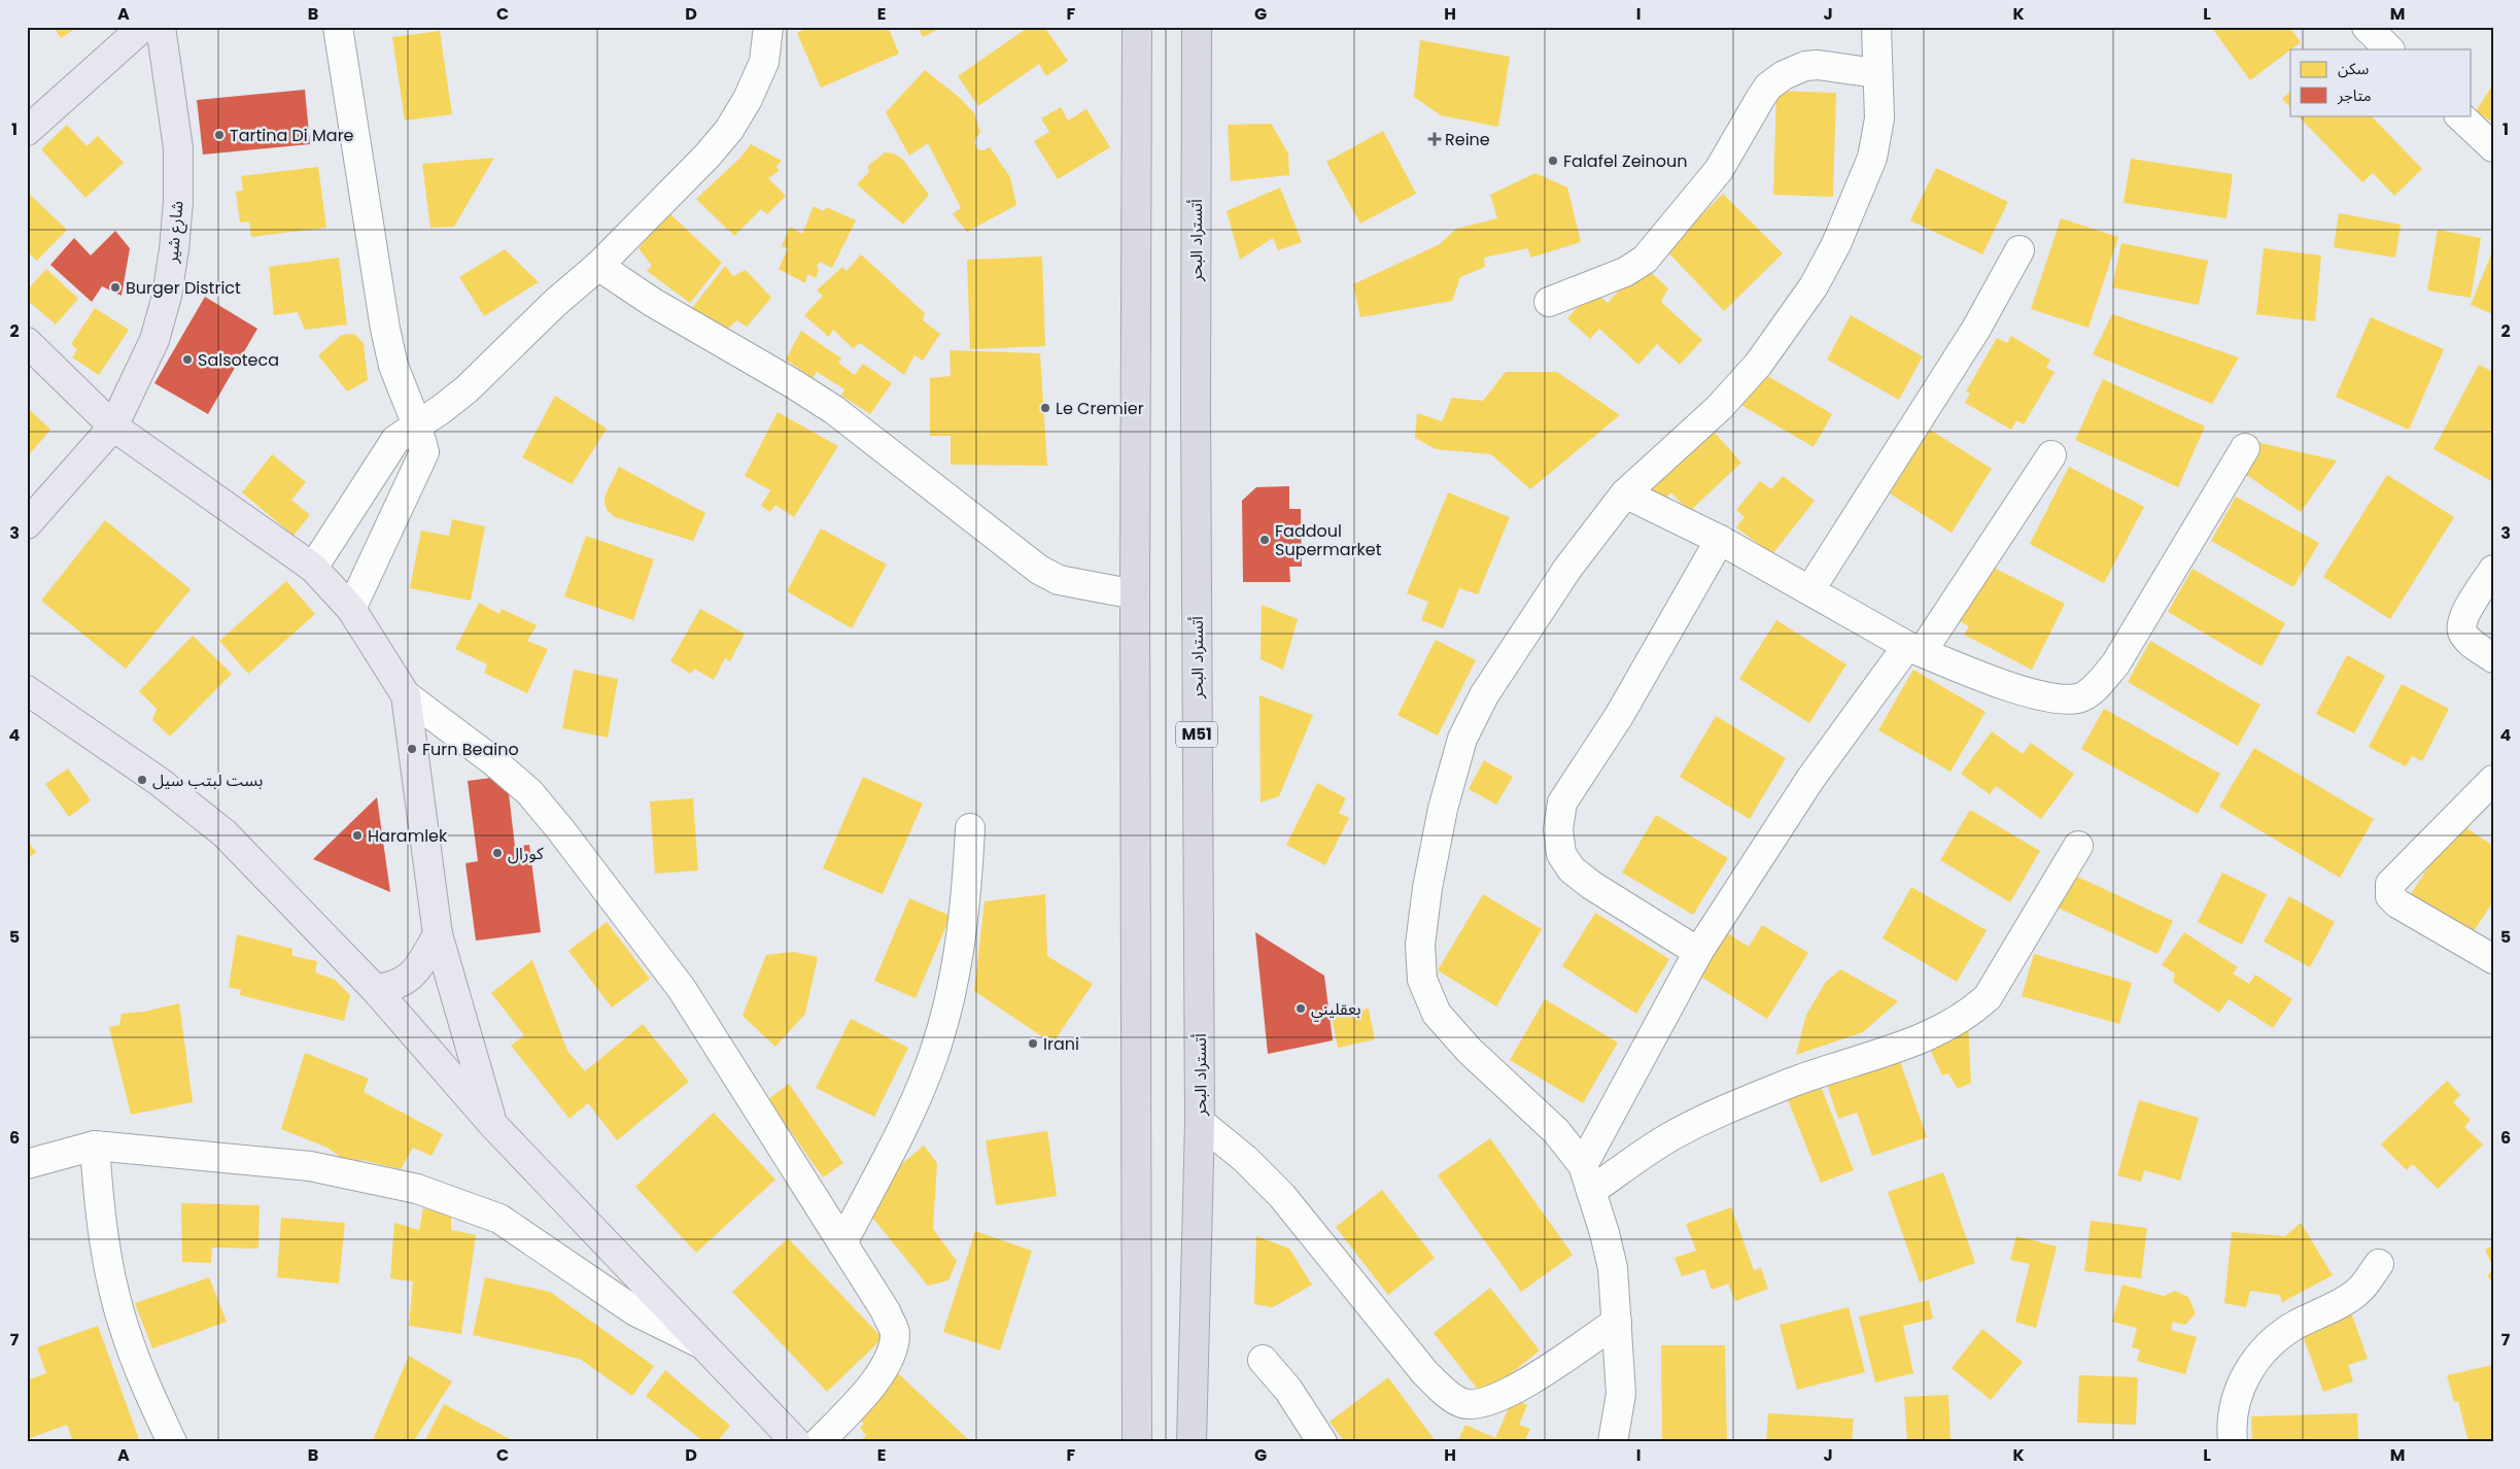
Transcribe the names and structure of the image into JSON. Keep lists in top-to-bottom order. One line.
{"streets":{"highway":["أتستراد البحر","M51"],"main road":["شارع شير"]},"places":{"other":["Tartina Di Mare","Falafel Zeinoun","Burger District","Salsoteca","Le Cremier","Faddoul Supermarket","Furn Beaino","بست لبتب سيل","Haramlek","كورال","بعقليني","Irani"],"health":["Reine"]},"legend":["سكن","متاجر"],"grid":{"columns":["A","B","C","D","E","F","G","H","I","J","K","L","M"],"rows":["1","2","3","4","5","6","7"]}}
